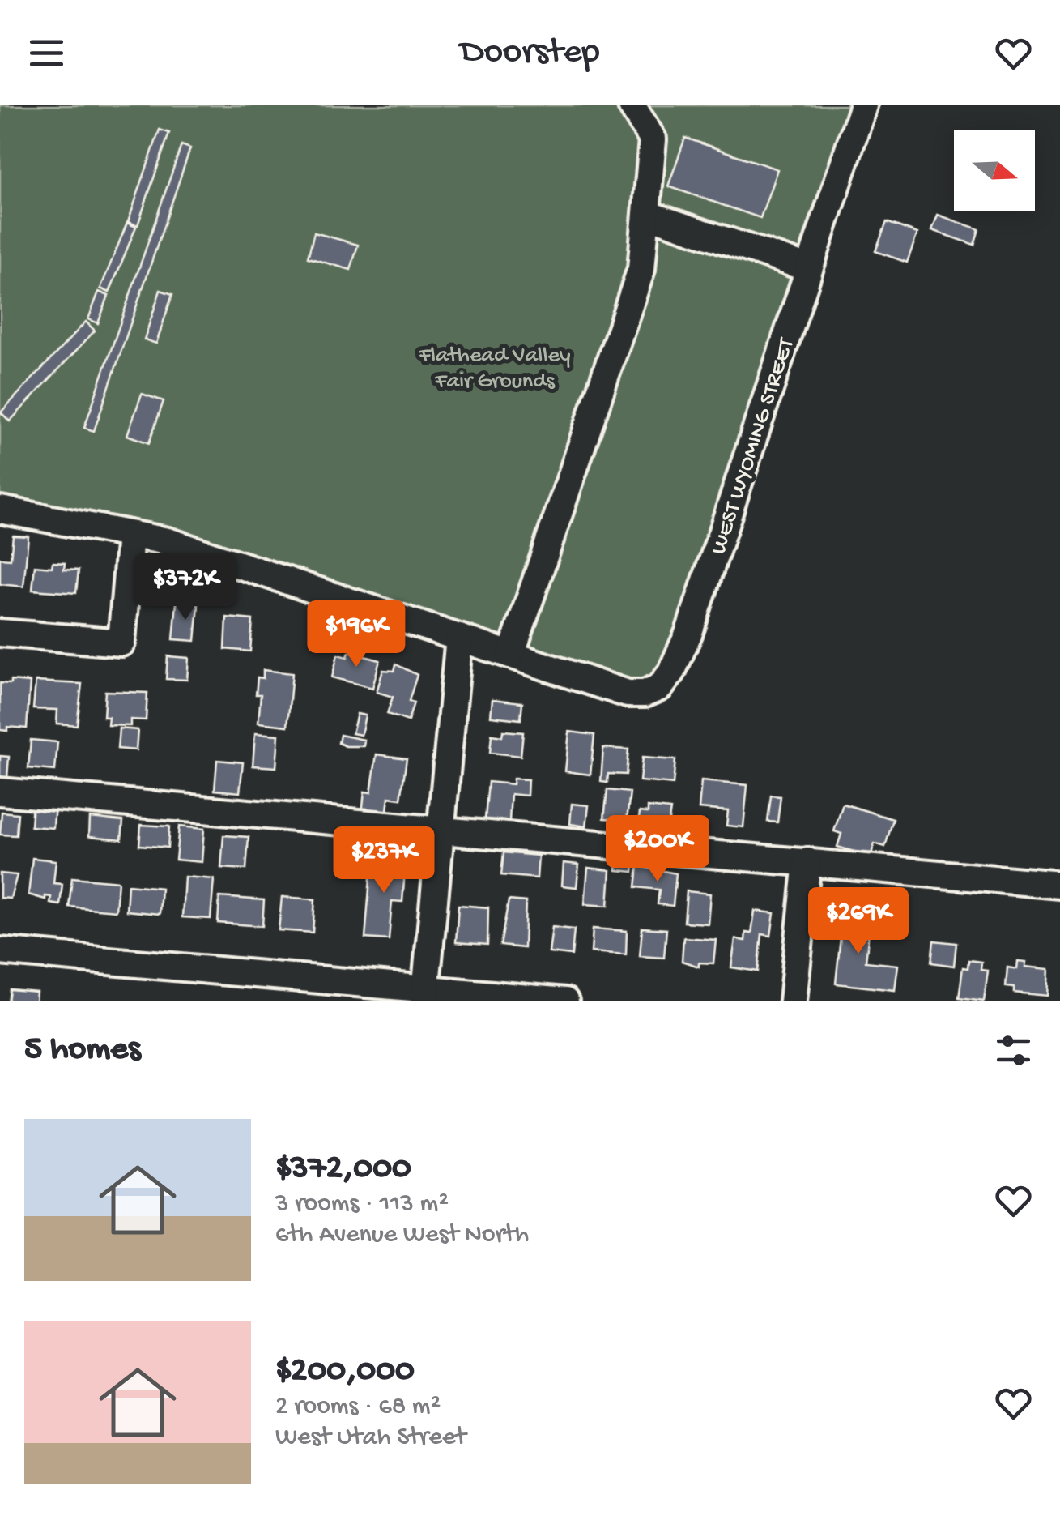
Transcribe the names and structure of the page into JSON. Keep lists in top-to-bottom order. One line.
{"streets":{"street":["WEST WYOMING STREET"]},"parks":["Flathead Valley Fair Grounds"],"north":"right","page":{"header":"Doorstep","price":["$372K","$196K","$200K","$237K","$269K"],"heading":"5 homes","list":[{"name":"$372,000","note":"3 rooms · 113 m² · 6th Avenue West North"},{"name":"$200,000","note":"2 rooms · 68 m² · West Utah Street"}]}}
